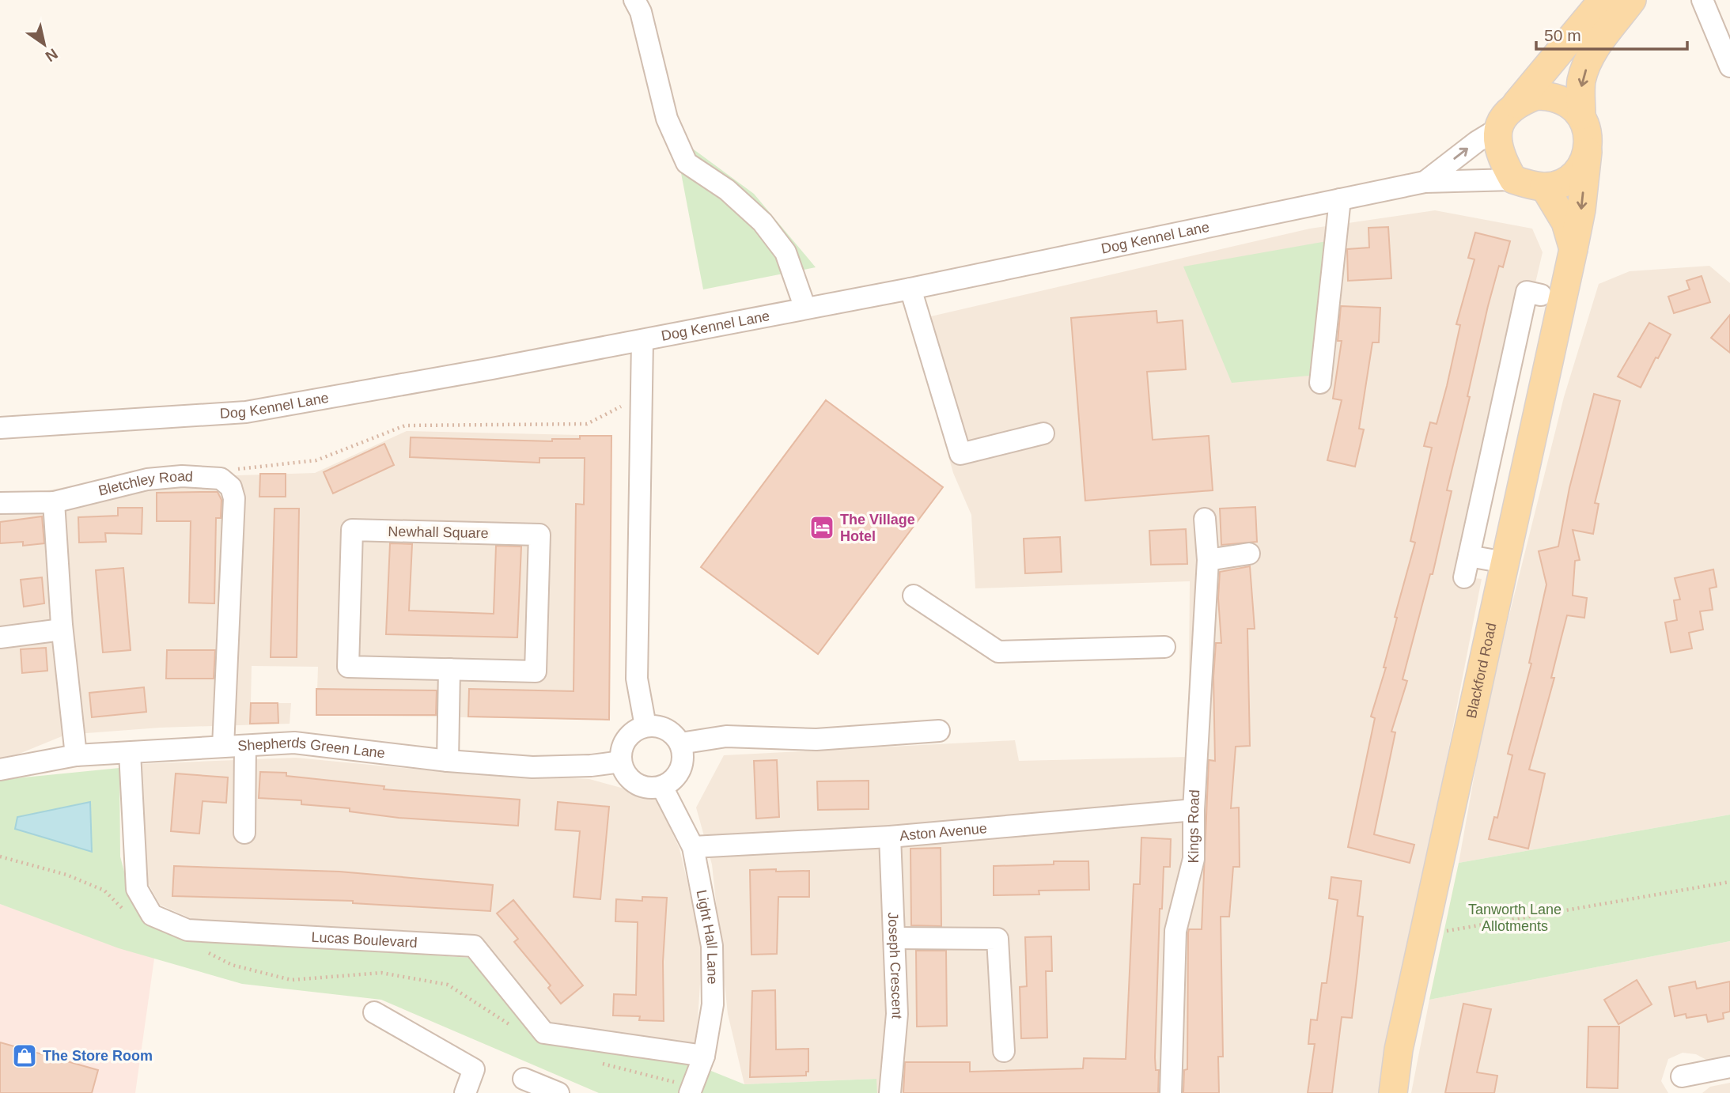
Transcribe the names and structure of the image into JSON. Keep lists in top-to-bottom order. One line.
{"streets":{"main road":["Blackford Road"],"street":["Dog Kennel Lane","Bletchley Road","Newhall Square","Shepherds Green Lane","Kings Road","Aston Avenue","Light Hall Lane","Lucas Boulevard","Joseph Crescent"]},"crossings":[["Dog Kennel Lane","Blackford Road"],["Shepherds Green Lane","Light Hall Lane"],["Shepherds Green Lane","Lucas Boulevard"],["Kings Road","Aston Avenue"],["Aston Avenue","Light Hall Lane"],["Aston Avenue","Joseph Crescent"],["Light Hall Lane","Lucas Boulevard"]],"parks":["Tanworth Lane Allotments"],"places":{"hotel":["The Village Hotel"],"shop":["The Store Room"]},"scale_bar":"50 m","north":"bottom right"}
